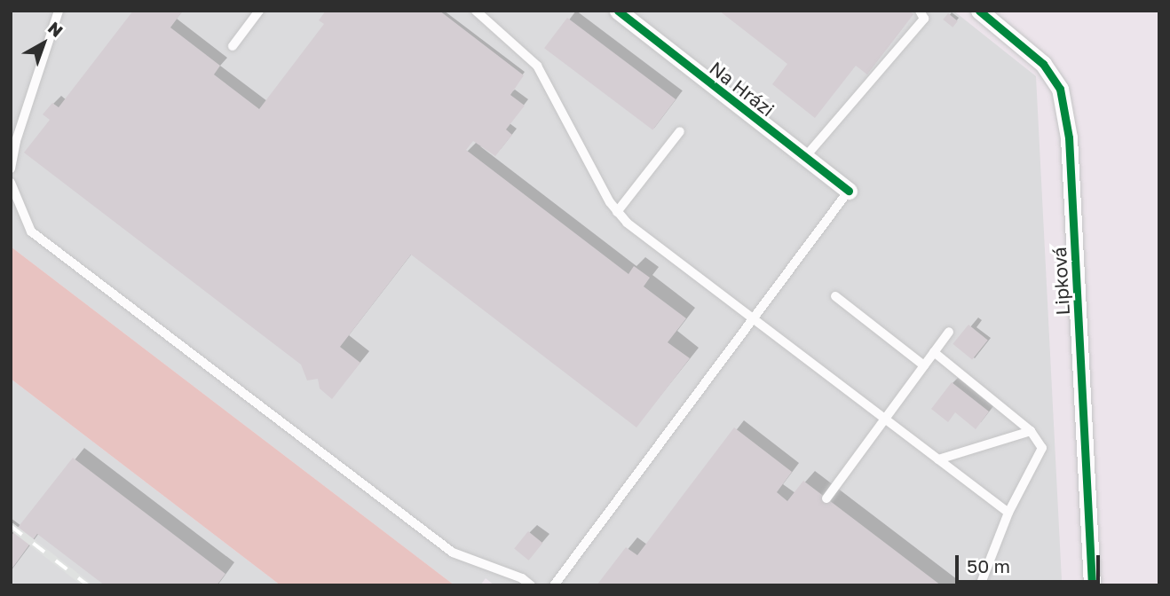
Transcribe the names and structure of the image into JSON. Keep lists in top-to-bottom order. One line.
{"streets":{"street":["Na Hrázi","Lipková"]},"scale_bar":"50 m","north":"top right"}
